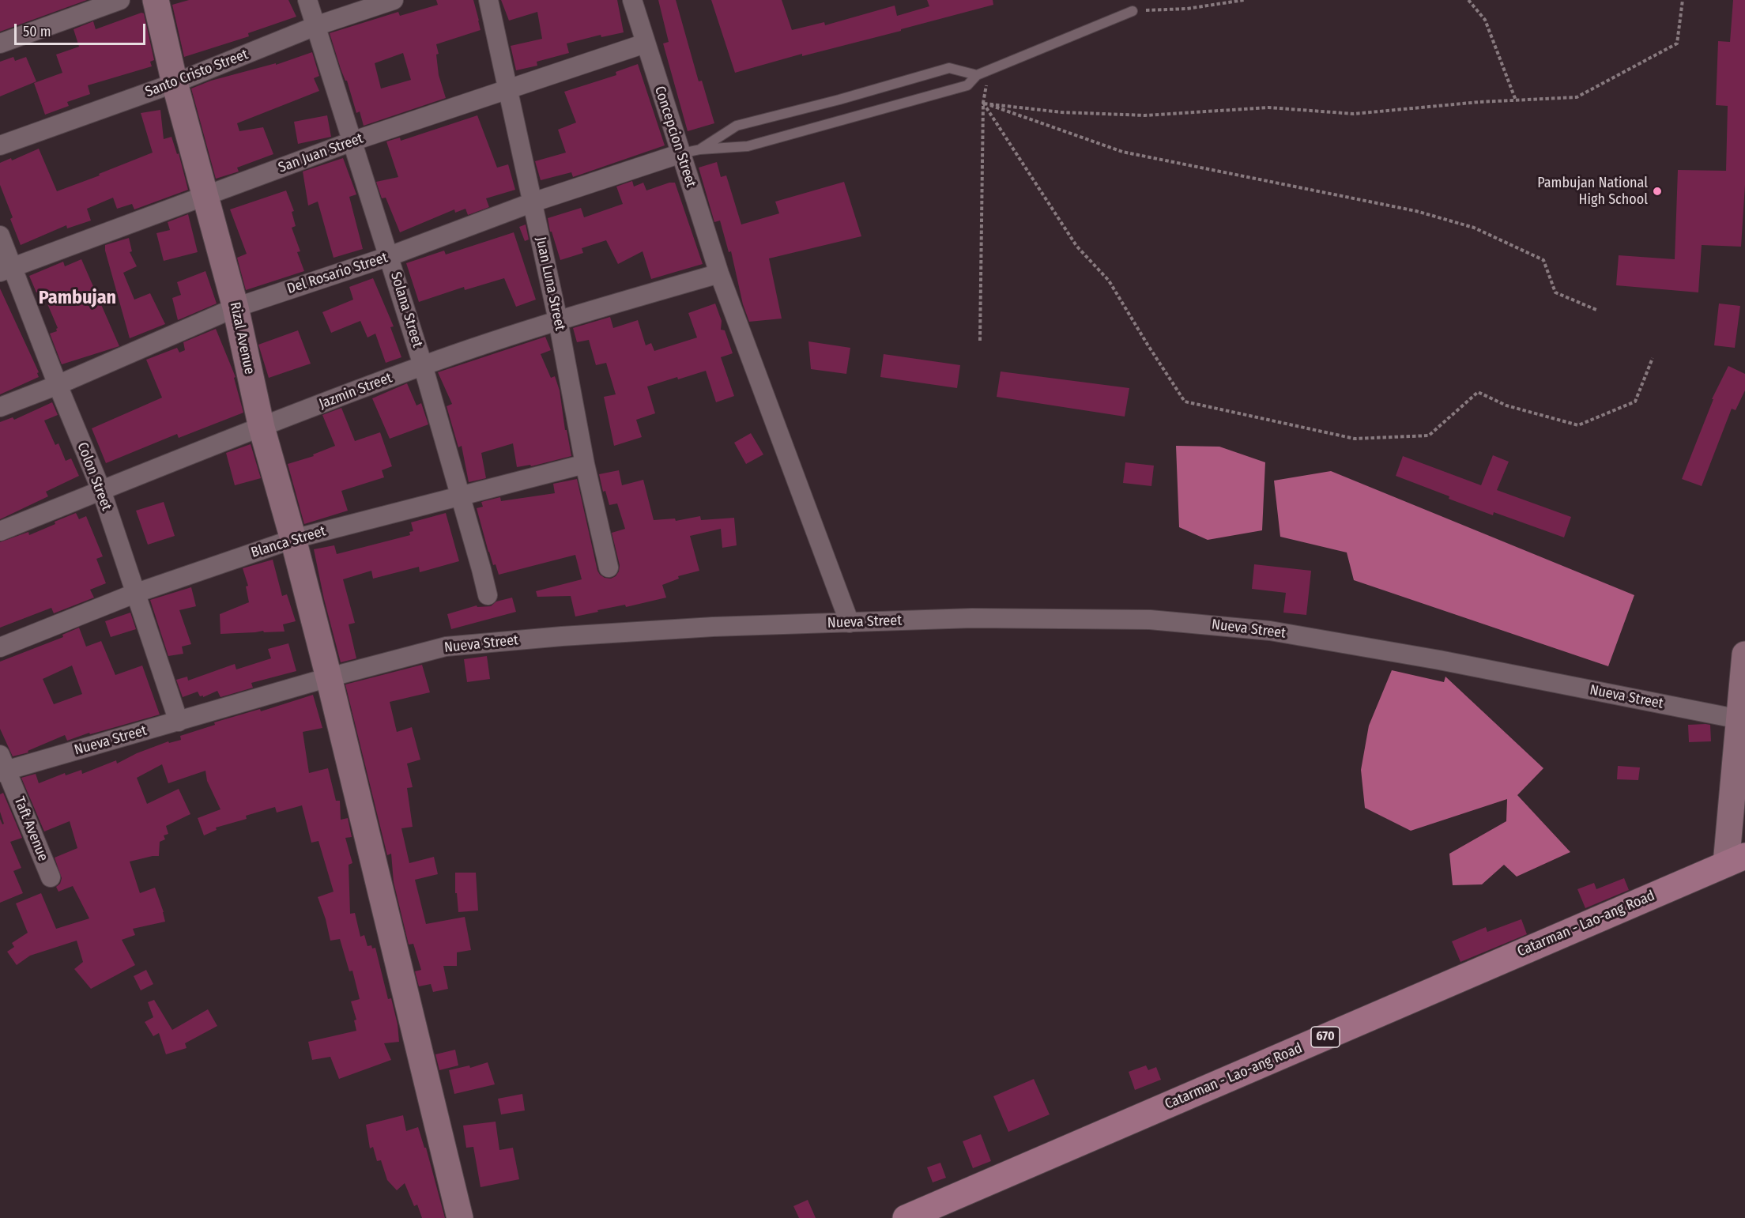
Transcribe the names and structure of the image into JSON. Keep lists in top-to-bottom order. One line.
{"streets":{"main road":["Catarman - Lao-ang Road","670"],"street":["Santo Cristo Street","Concepcion Street","San Juan Street","Del Rosario Street","Juan Luna Street","Solana Street","Rizal Avenue","Jazmin Street","Colon Street","Blanca Street","Nueva Street","Taft Avenue"]},"crossings":[["Santo Cristo Street","Solana Street"],["Santo Cristo Street","Rizal Avenue"],["Concepcion Street","San Juan Street"],["Concepcion Street","Del Rosario Street"],["Concepcion Street","Jazmin Street"],["Concepcion Street","Nueva Street"],["San Juan Street","Juan Luna Street"],["San Juan Street","Solana Street"],["San Juan Street","Rizal Avenue"],["San Juan Street","Colon Street"],["Del Rosario Street","Juan Luna Street"],["Del Rosario Street","Solana Street"],["Del Rosario Street","Rizal Avenue"],["Del Rosario Street","Colon Street"],["Juan Luna Street","Jazmin Street"],["Juan Luna Street","Blanca Street"],["Solana Street","Jazmin Street"],["Solana Street","Blanca Street"],["Rizal Avenue","Jazmin Street"],["Rizal Avenue","Blanca Street"],["Rizal Avenue","Nueva Street"],["Jazmin Street","Colon Street"],["Colon Street","Blanca Street"],["Colon Street","Nueva Street"],["Nueva Street","Taft Avenue"]],"districts":["Pambujan"],"places":["Pambujan National High School"],"scale_bar":"50 m"}
